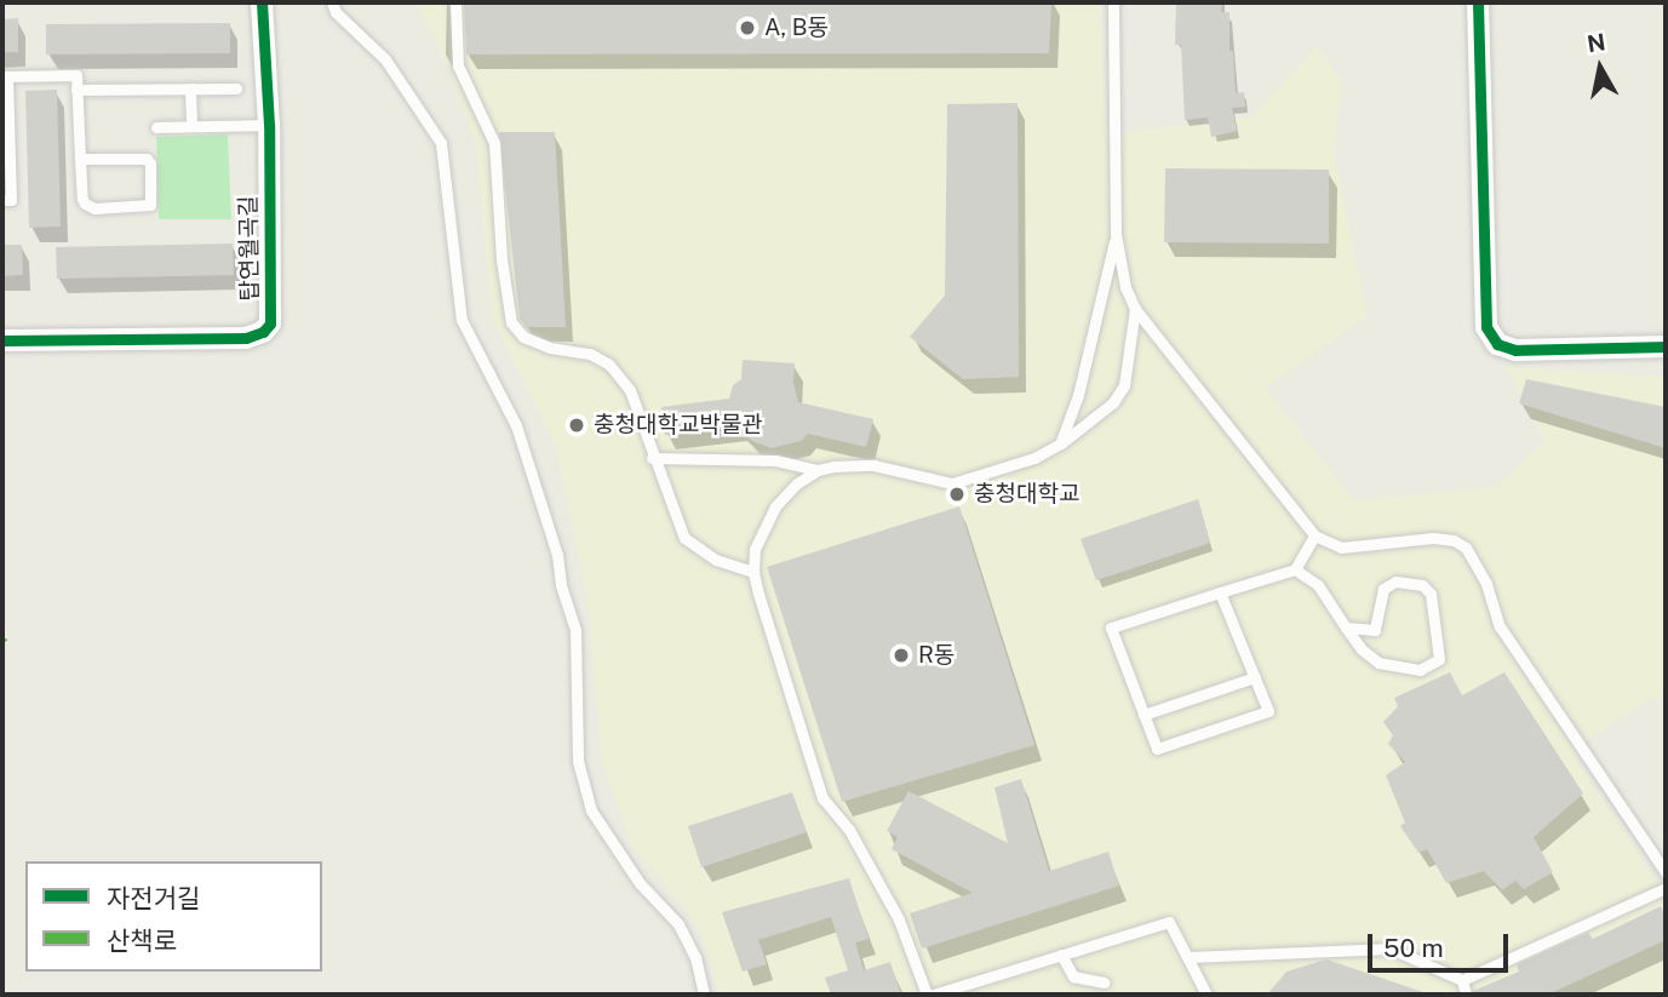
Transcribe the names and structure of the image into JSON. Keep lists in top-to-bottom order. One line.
{"streets":{"street":["탑연월곡길"]},"places":["A, B동","충청대학교박물관","충청대학교","R동"],"legend":["자전거길","산책로"],"scale_bar":"50 m","north":"top"}
